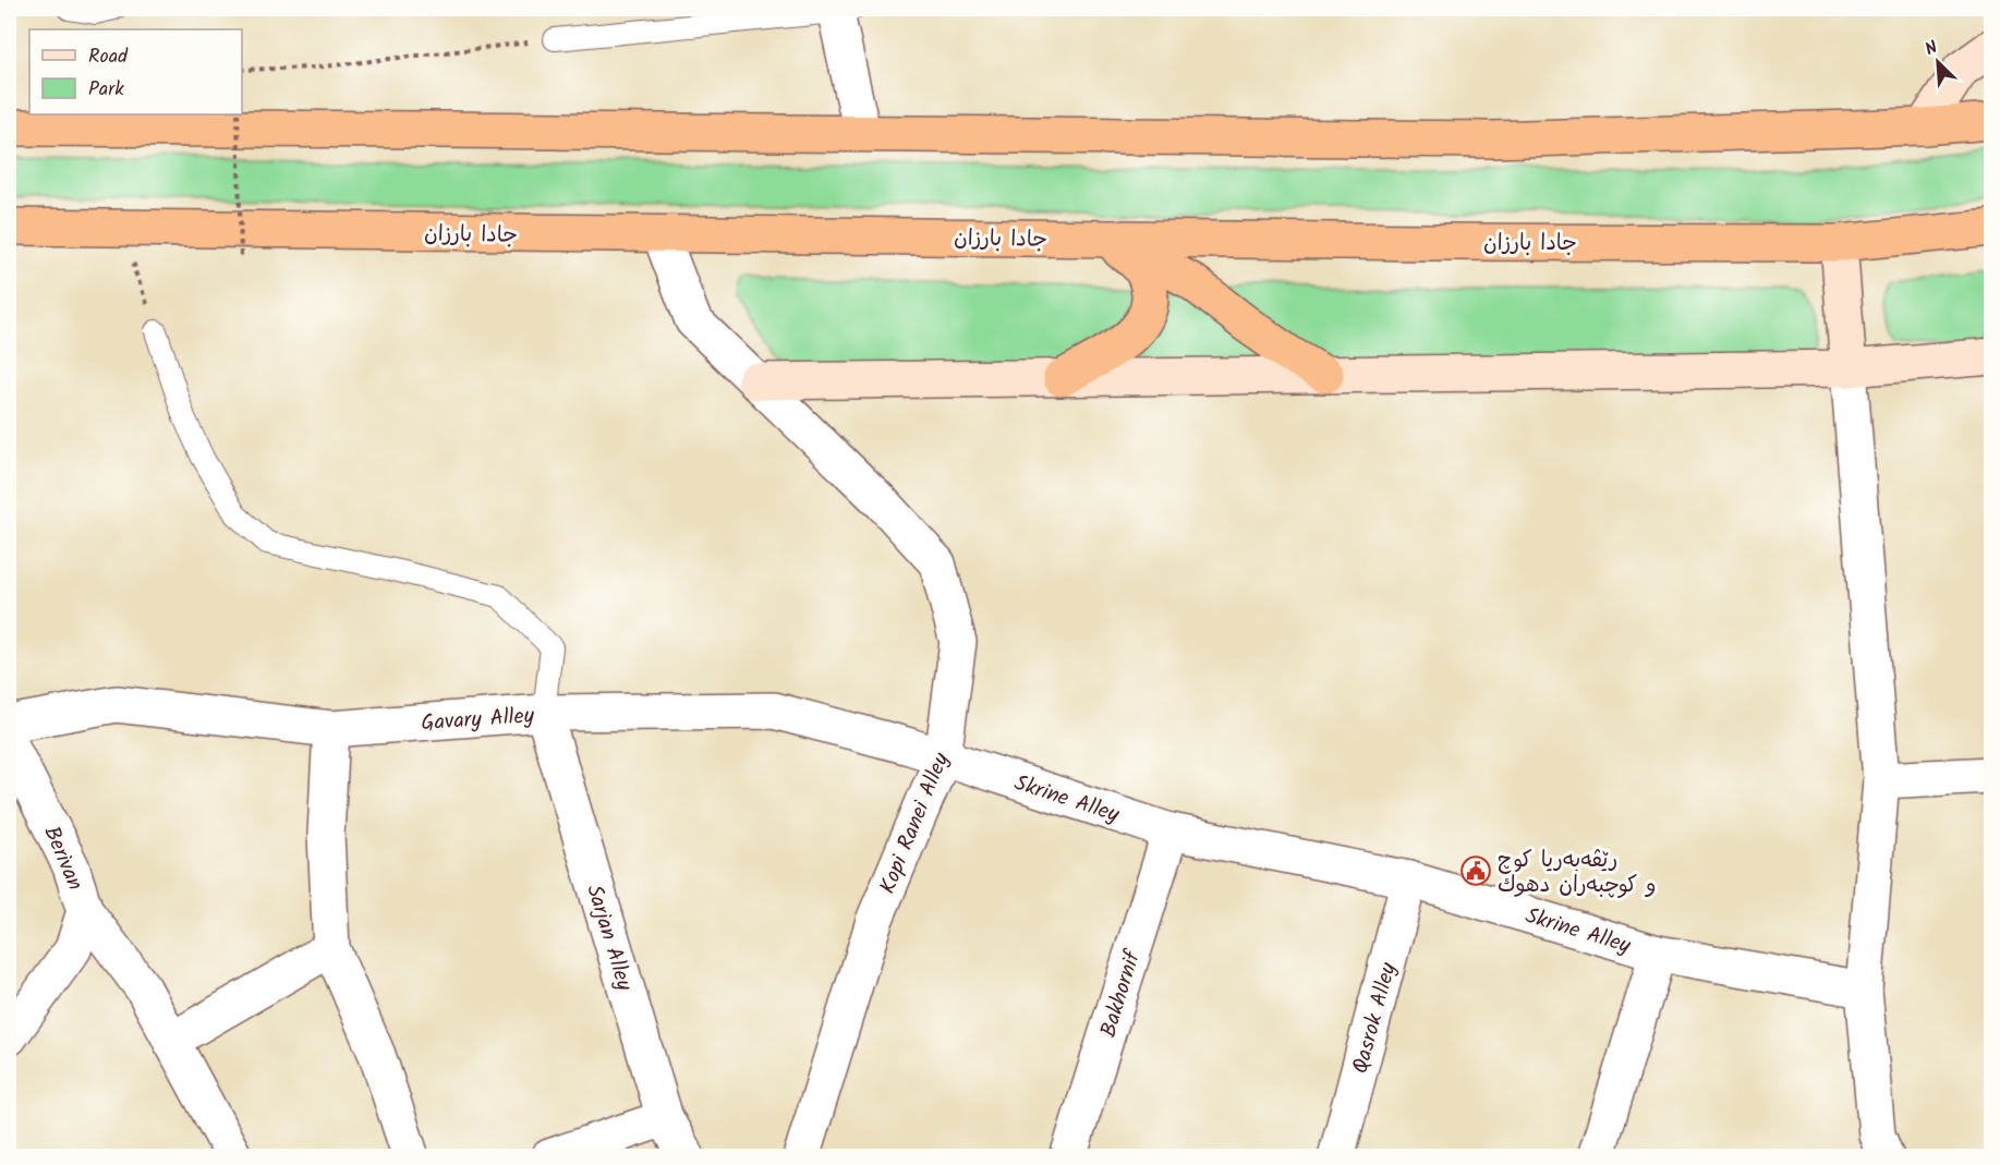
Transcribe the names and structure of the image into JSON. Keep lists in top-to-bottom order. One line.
{"streets":{"highway":["جادا بارزان"],"street":["Gavary Alley","Skrine Alley","Kopi Ranei Alley","Berivan","Sarjan Alley","Bakhornif","Qasrok Alley"]},"crossings":[["جادا بارزان","Kopi Ranei Alley"],["Gavary Alley","Skrine Alley"],["Gavary Alley","Kopi Ranei Alley"],["Gavary Alley","Sarjan Alley"],["Skrine Alley","Kopi Ranei Alley"],["Skrine Alley","Bakhornif"],["Skrine Alley","Qasrok Alley"]],"places":{"public building":["رێڤه‌به‌ریا كوچ و كوچبه‌ران دهوك"]},"legend":["Road","Park"],"north":"top left"}
